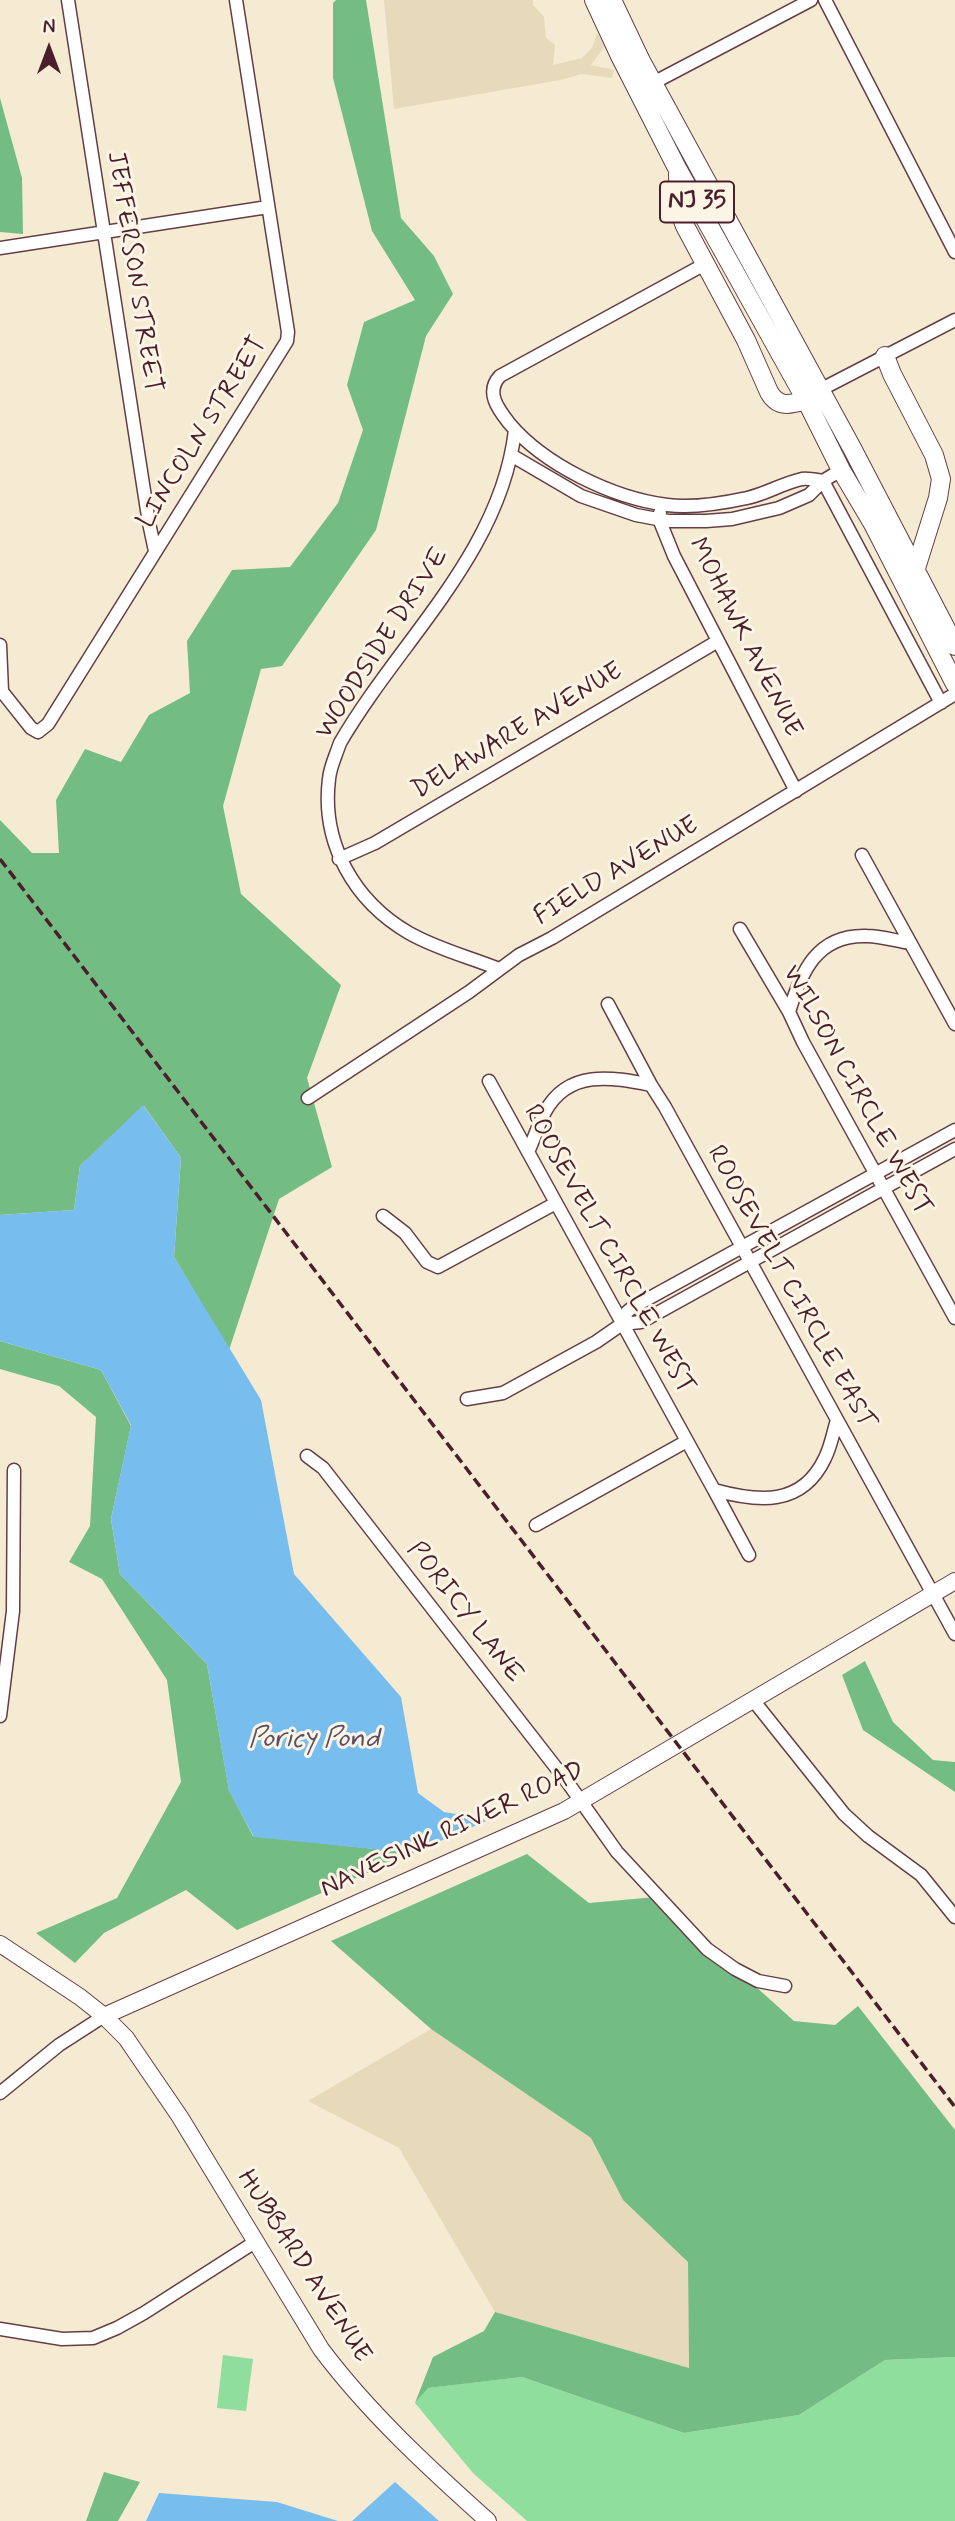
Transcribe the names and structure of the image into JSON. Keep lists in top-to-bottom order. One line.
{"streets":{"highway":["NJ 35"],"main road":["NAVESINK RIVER ROAD","HUBBARD AVENUE"],"street":["JEFFERSON STREET","LINCOLN STREET","MOHAWK AVENUE","WOODSIDE DRIVE","DELAWARE AVENUE","FIELD AVENUE","WILSON CIRCLE WEST","ROOSEVELT CIRCLE WEST","ROOSEVELT CIRCLE EAST","PORICY LANE"]},"crossings":[["JEFFERSON STREET","LINCOLN STREET"],["MOHAWK AVENUE","DELAWARE AVENUE"],["MOHAWK AVENUE","FIELD AVENUE"],["WOODSIDE DRIVE","DELAWARE AVENUE"],["WOODSIDE DRIVE","FIELD AVENUE"],["ROOSEVELT CIRCLE EAST","NAVESINK RIVER ROAD"],["PORICY LANE","NAVESINK RIVER ROAD"],["NAVESINK RIVER ROAD","HUBBARD AVENUE"]],"water":["Poricy Pond"],"north":"top"}
